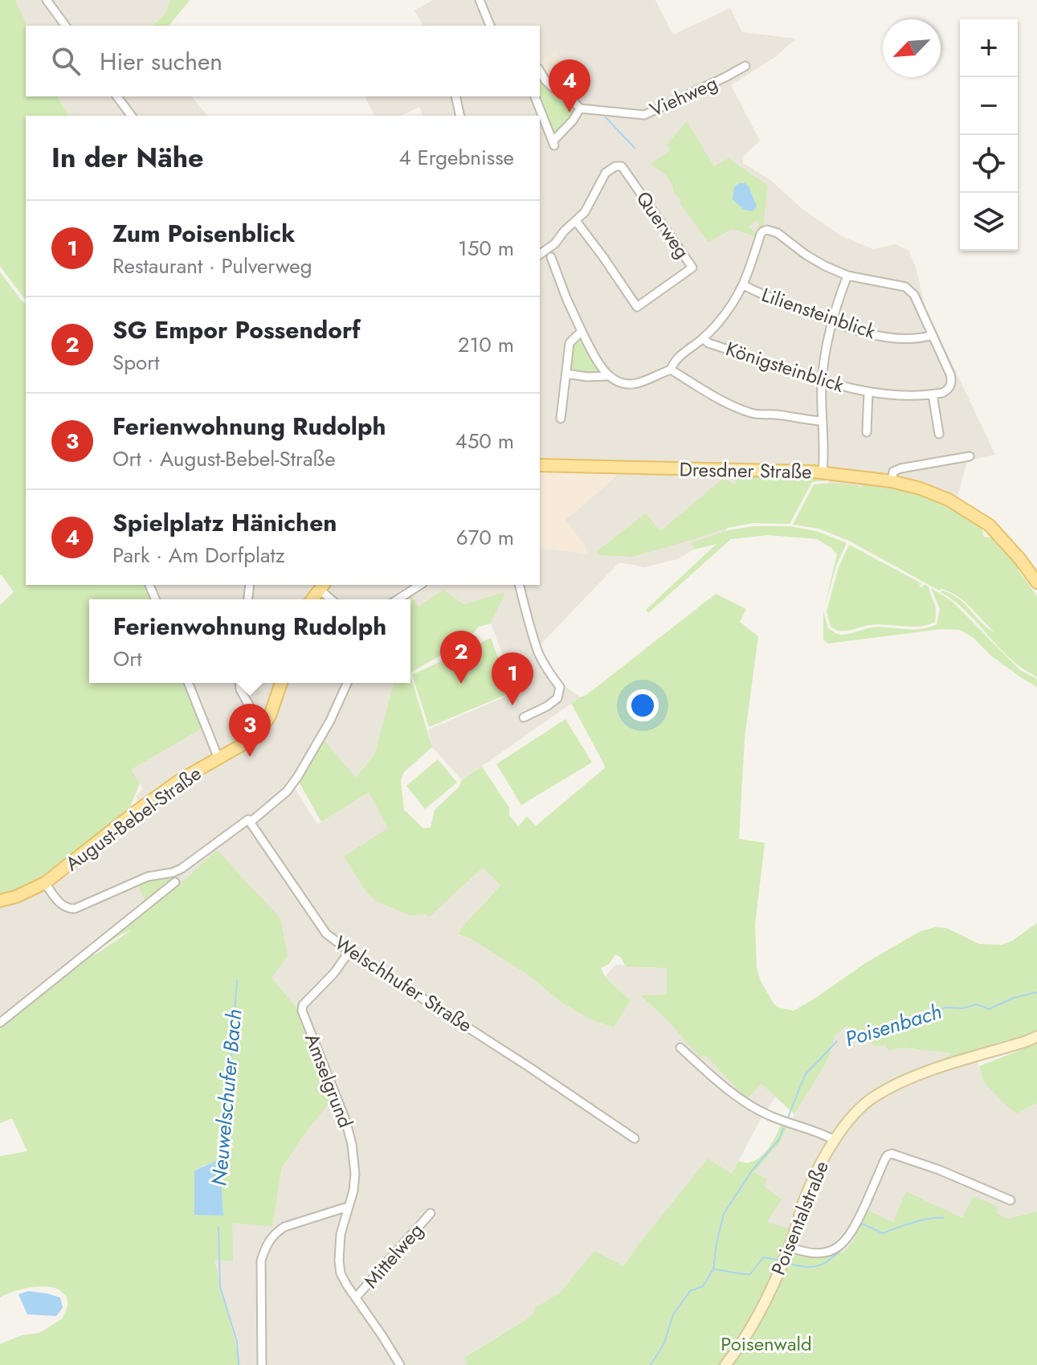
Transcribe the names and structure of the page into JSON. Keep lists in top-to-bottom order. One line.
{"streets":{"main road":["Dresdner Straße","August-Bebel-Straße","Poisentalstraße"],"street":["Viehweg","Querweg","Liliensteinblick","Königsteinblick","Welschhufer Straße","Amselgrund","Mittelweg"]},"crossings":[["Welschhufer Straße","Amselgrund"],["Amselgrund","Mittelweg"]],"water":["Poisenbach","Neuwelschufer Bach"],"parks":["Poisenwald"],"north":"bottom left","page":{"map_buttons":["+","−"],"search":"Hier suchen","pins":["4","2","1","3"],"heading":["In der Nähe","4 Ergebnisse"],"list":[{"mark":"1","name":"Zum Poisenblick","note":"Restaurant · Pulverweg","value":"150 m"},{"mark":"2","name":"SG Empor Possendorf","note":"Sport","value":"210 m"},{"mark":"3","name":"Ferienwohnung Rudolph","note":"Ort · August-Bebel-Straße","value":"450 m"},{"mark":"4","name":"Spielplatz Hänichen","note":"Park · Am Dorfplatz","value":"670 m"}],"popup":["Ferienwohnung Rudolph","Ort"]}}
